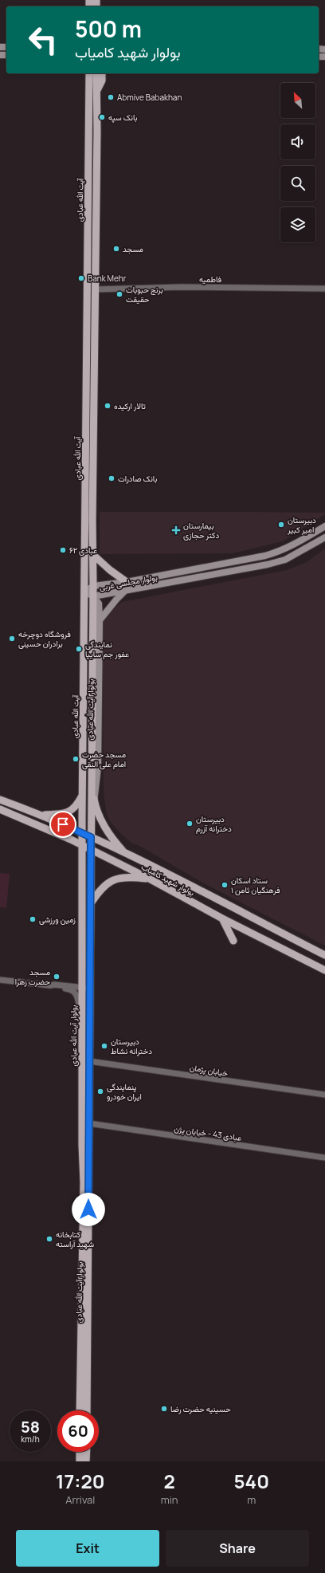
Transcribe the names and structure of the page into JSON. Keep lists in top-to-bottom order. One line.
{"streets":{"main road":["آیت الله عبادی","بولوار مجلسی غربی","بولوار آیت الله عبادی","بولوار شهید کامیاب"],"street":["فاطمیه","خیابان پژمان","عبادی 43 - خیابان پژن"]},"crossings":[["آیت الله عبادی","فاطمیه"],["آیت الله عبادی","بولوار مجلسی غربی"],["آیت الله عبادی","بولوار آیت الله عبادی"],["آیت الله عبادی","بولوار شهید کامیاب"],["بولوار مجلسی غربی","بولوار آیت الله عبادی"],["بولوار آیت الله عبادی","بولوار شهید کامیاب"],["بولوار آیت الله عبادی","خیابان پژمان"],["بولوار آیت الله عبادی","عبادی 43 - خیابان پژن"]],"places":{"other":["Abmive Babakhan","بانک سپه","مسجد","Bank Mehr","برنج حبوبات حقیقت","تالار ارکیده","بانک صادرات","دبیرستان امیر کبیر","عبادی ۶۲","فروشگاه دوچرخه برادران حسینی","نمایندگی عفور جم سایپا","مسجد حضرت امام علی النقی","دبیرستان دخترانه آزرم","ستاد اسکان فرهنگیان ثامن ۱","زمین ورزشی","مسجد حضرت زهرا","دبیرستان دخترانه نشاط","پنمایندگی ایران خودرو","کتابخانه شهید آراسته","حسینیه حضرت رضا"],"health":["بیمارستان دکتر حجازی"]},"north":"top left","page":{"turn":["500 m","بولوار شهید کامیاب"],"speed":"58 km/h","limit":"60","eta":["17:20","Arrival","2","min","540","m"],"buttons":["Exit","Share"]}}
